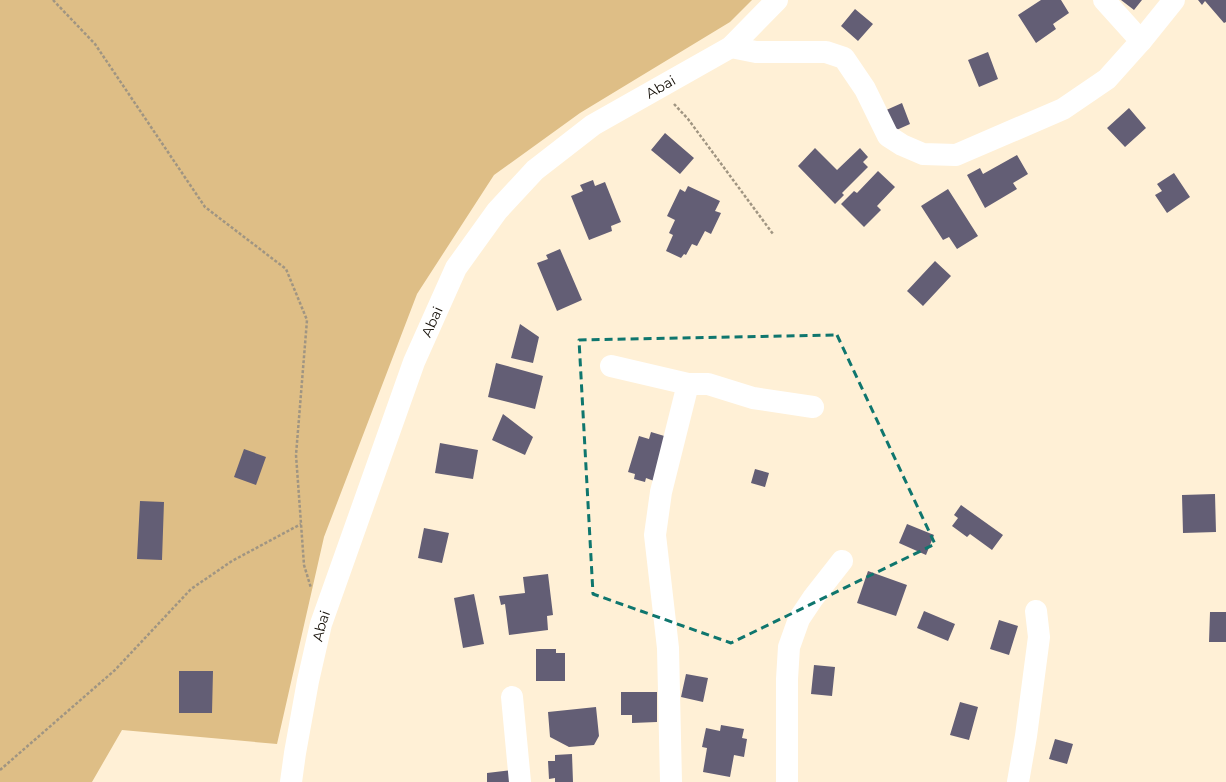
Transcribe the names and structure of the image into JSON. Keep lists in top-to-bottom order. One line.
{"streets":{"street":["Abai"]}}
